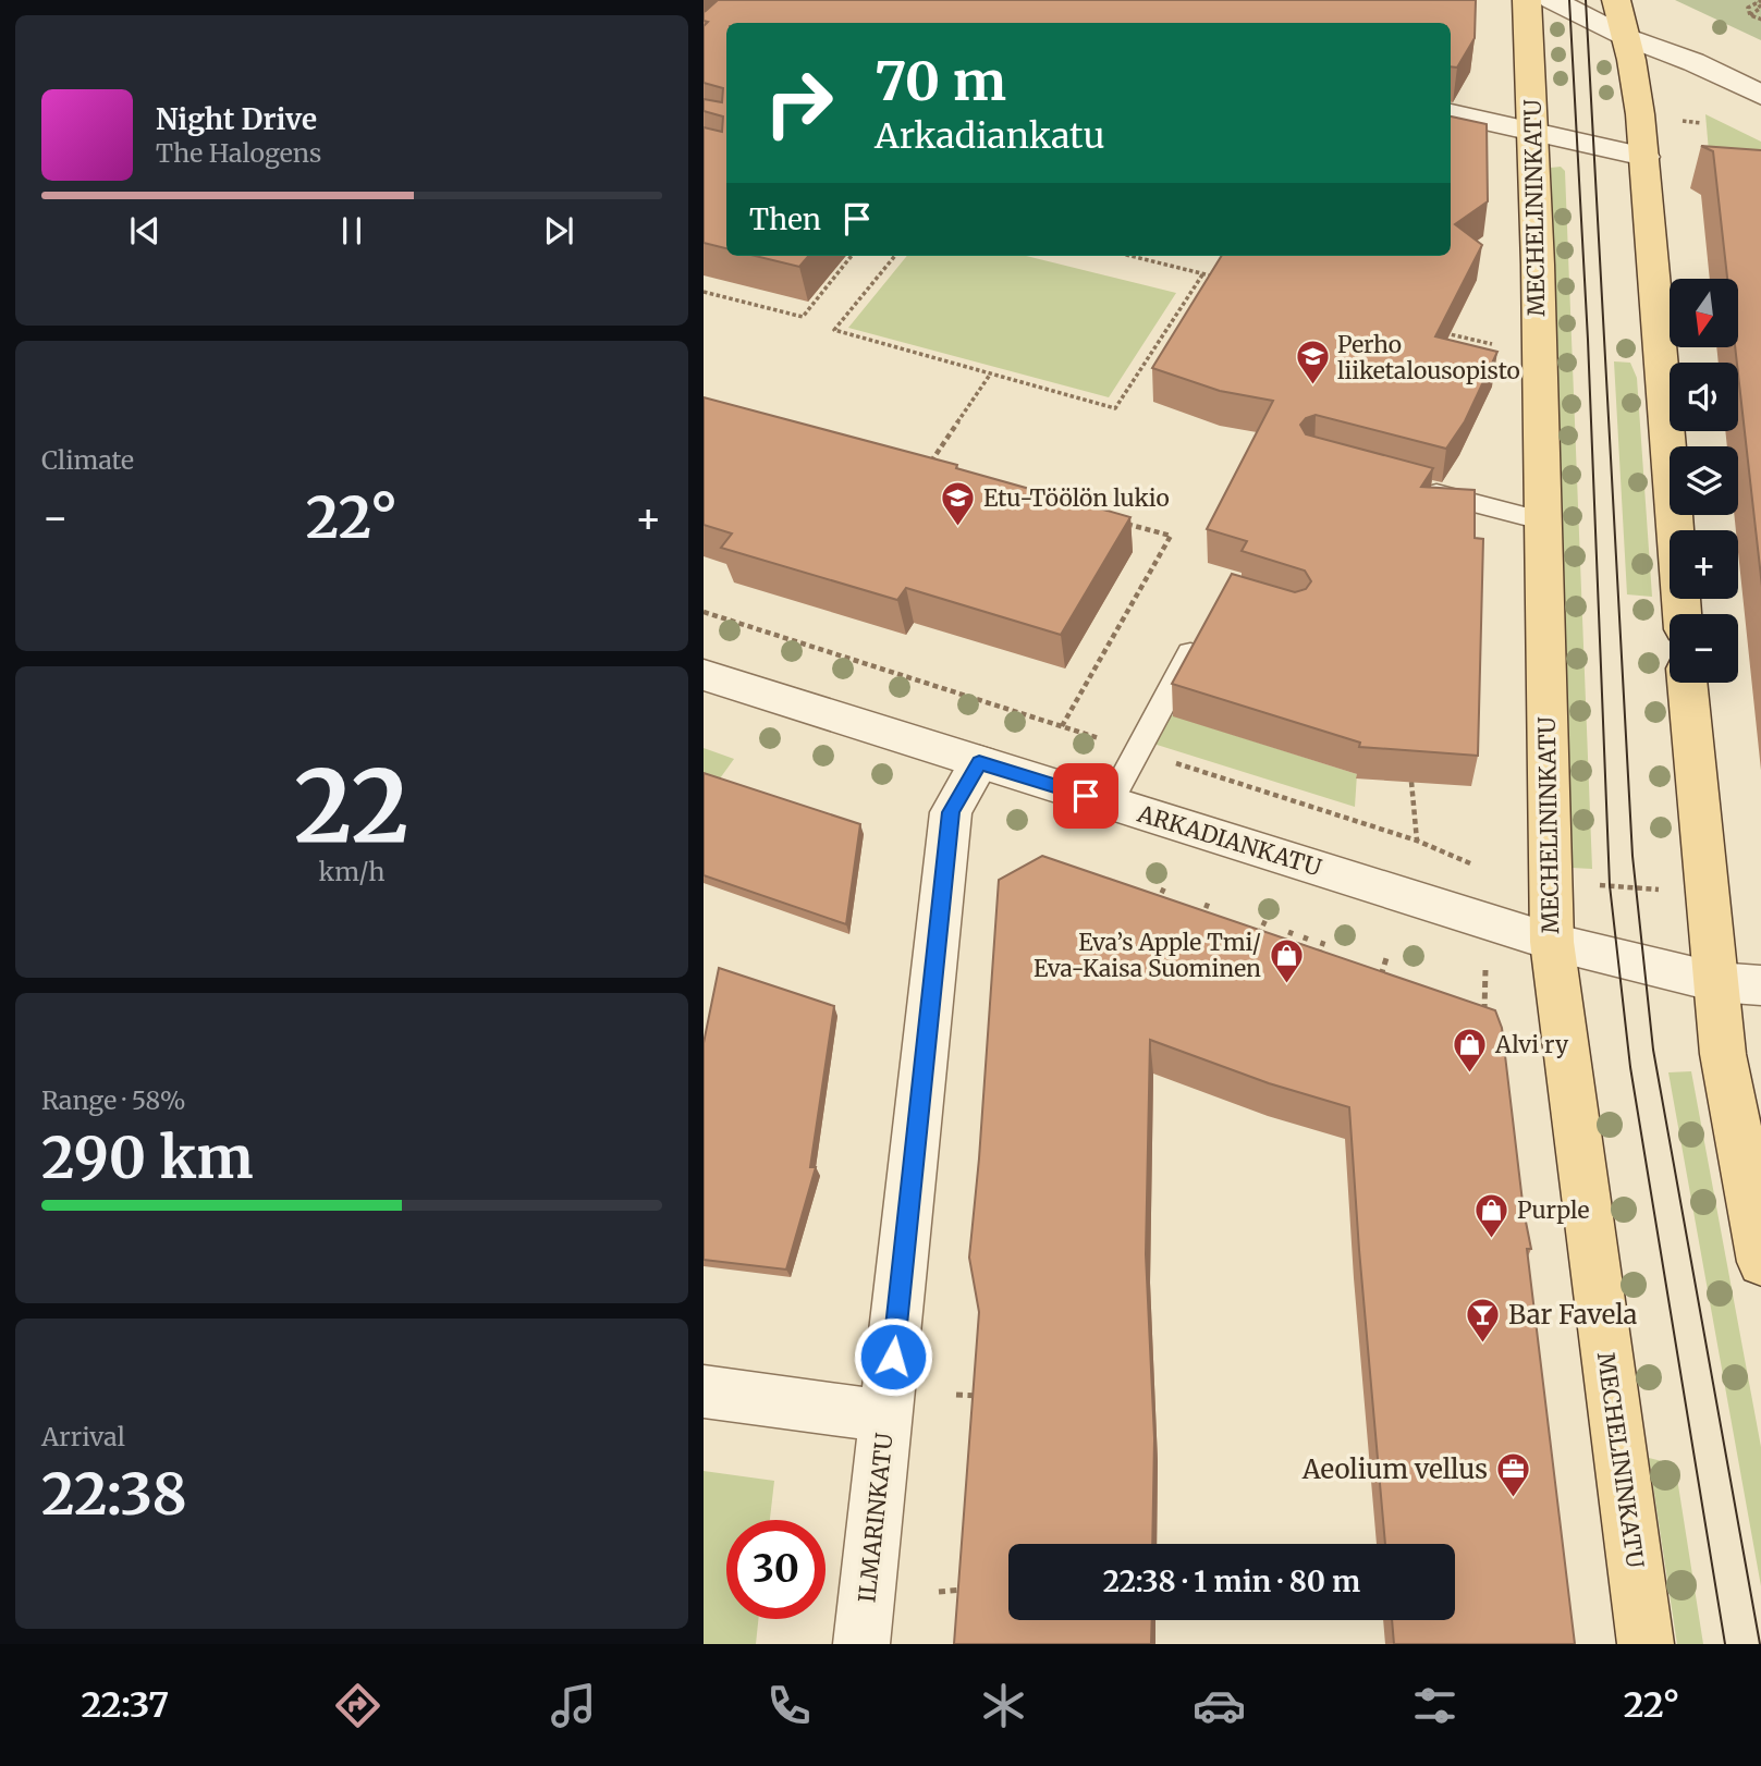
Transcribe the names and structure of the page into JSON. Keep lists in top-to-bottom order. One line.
{"streets":{"main road":["MECHELININKATU"],"street":["ARKADIANKATU","ILMARINKATU"]},"crossings":[["MECHELININKATU","ARKADIANKATU"],["ARKADIANKATU","ILMARINKATU"]],"places":{"school or university":["Perho liiketalousopisto","Etu-Töölön lukio"],"shop":["Eva’s Apple Tmi/ Eva-Kaisa Suominen","Alvi ry","Purple"],"bar":["Bar Favela"],"office":["Aeolium vellus"]},"north":"bottom","page":{"turn":["70 m","Arkadiankatu"],"song":["Night Drive","The Halogens"],"then":"Then","map_buttons":["+","−"],"tile":["Climate",["22","km/h"],["Range · 58%","290 km"],["Arrival","22:38"]],"heat":["−","22°","+"],"limit":"30","trip":"22:38 · 1 min · 80 m","tabs":["22:37","22°"]}}
